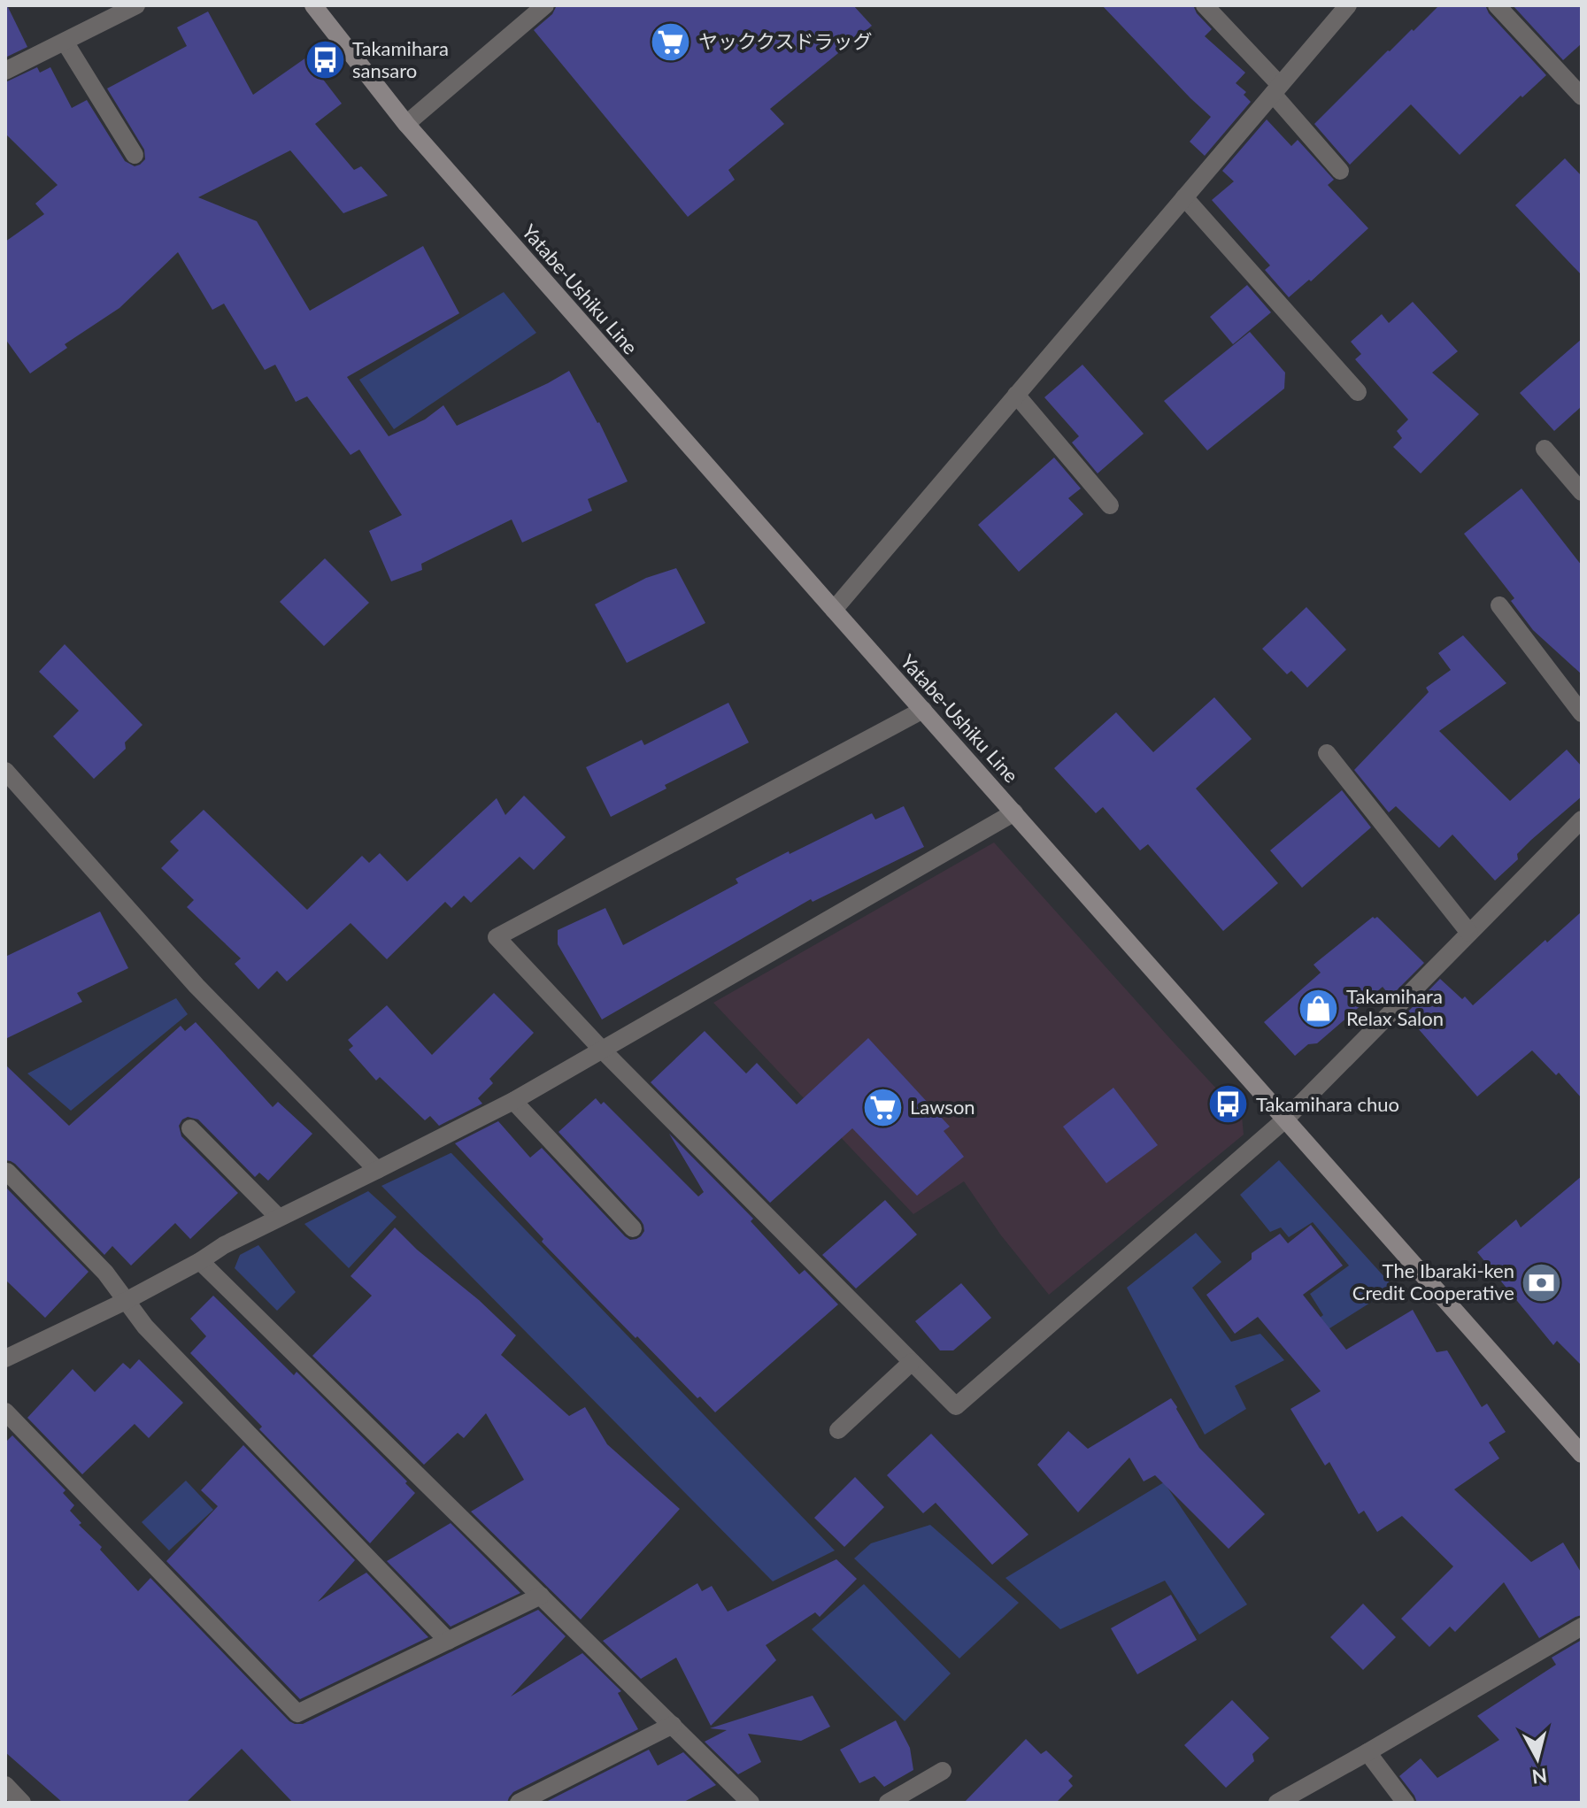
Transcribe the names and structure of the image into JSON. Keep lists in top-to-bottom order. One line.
{"streets":{"main road":["Yatabe-Ushiku Line"]},"places":{"supermarket":["ヤッククスドラッグ","Lawson"],"bus stop":["Takamihara sansaro","Takamihara chuo"],"shop":["Takamihara Relax Salon"],"bank":["The Ibaraki-ken Credit Cooperative"]},"north":"bottom"}
